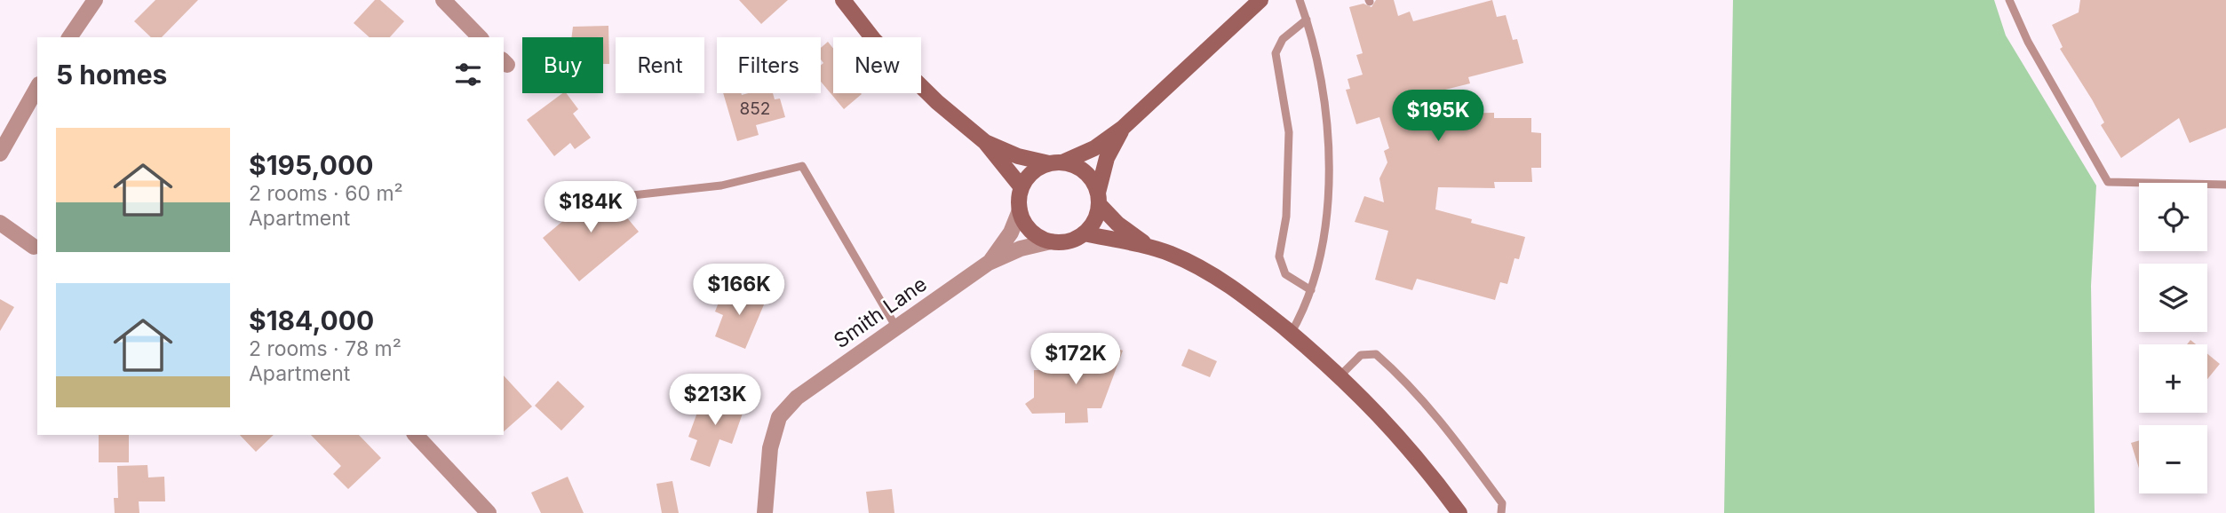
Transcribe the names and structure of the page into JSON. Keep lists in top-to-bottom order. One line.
{"streets":{"street":["Smith Lane"]},"house_numbers":["852"],"page":{"chip":["Buy","Rent","Filters","New"],"heading":"5 homes","price":["$195K","$184K","$166K","$172K","$213K"],"list":[{"name":"$195,000","note":"2 rooms · 60 m² · Apartment"},{"name":"$184,000","note":"2 rooms · 78 m² · Apartment"}],"map_buttons":["+","−"]}}
